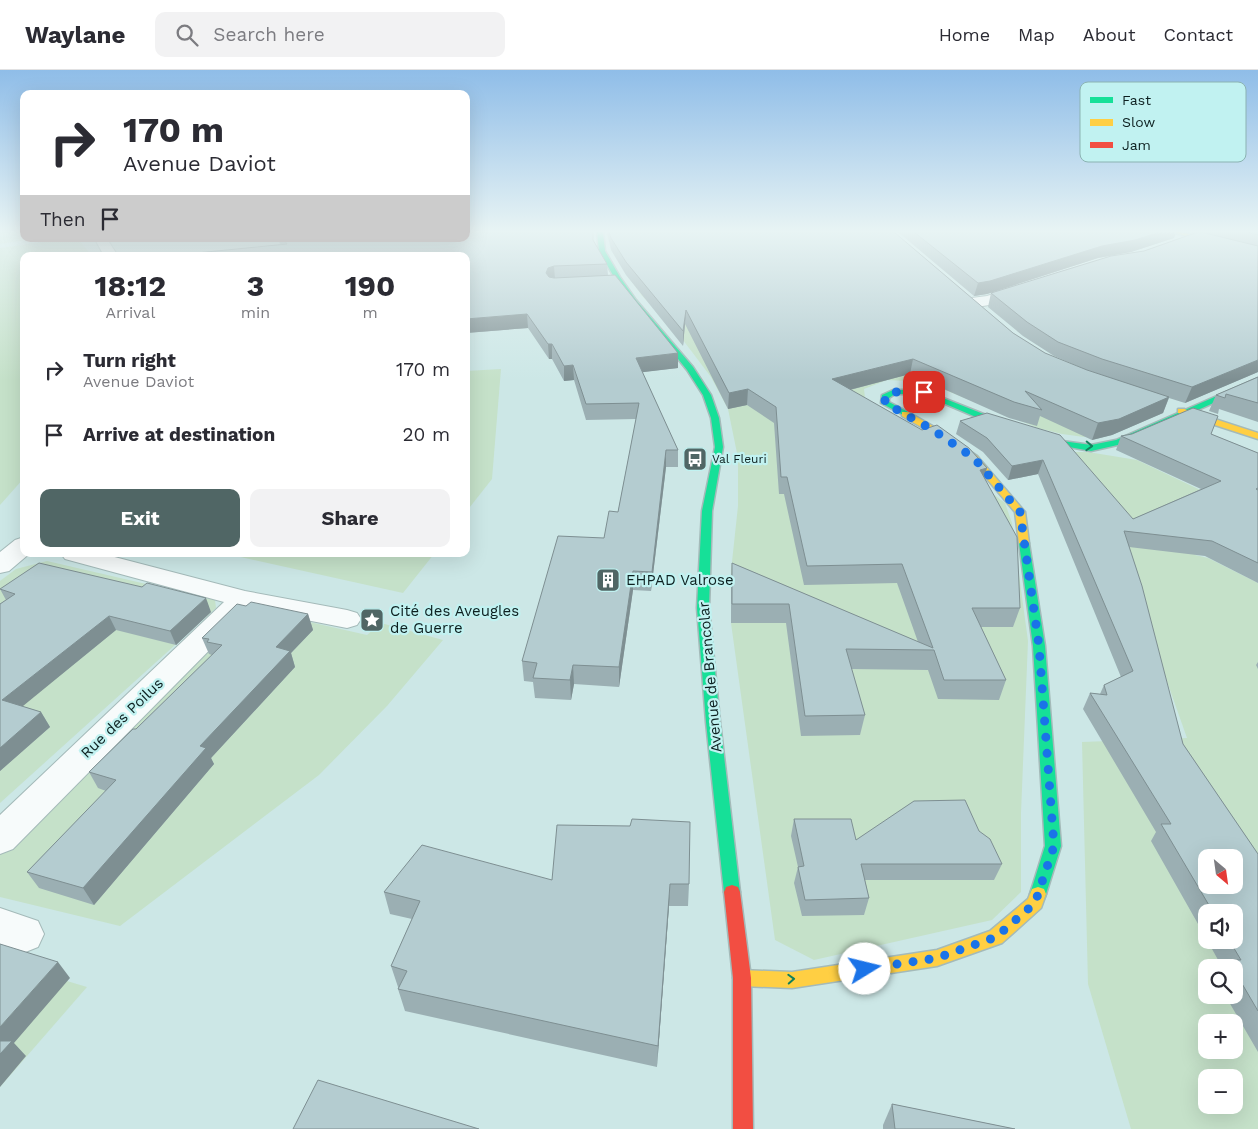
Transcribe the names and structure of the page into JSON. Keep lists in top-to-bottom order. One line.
{"streets":{"street":["Avenue de Brancolar","Rue des Poilus"]},"places":{"bus stop":["Val Fleuri"],"building":["EHPAD Valrose"],"place":["Cité des Aveugles de Guerre"]},"legend":["Fast","Slow","Jam"],"north":"bottom right","page":{"header":"Waylane","search":"Search here","nav":["Home","Map","About","Contact"],"turn":["170 m","Avenue Daviot"],"then":"Then","eta":["18:12","Arrival","3","min","190","m"],"list":[{"name":"Turn right","note":"Avenue Daviot","value":"170 m"},{"name":"Arrive at destination","value":"20 m"}],"buttons":["Exit","Share"],"map_buttons":["+","−"]}}
